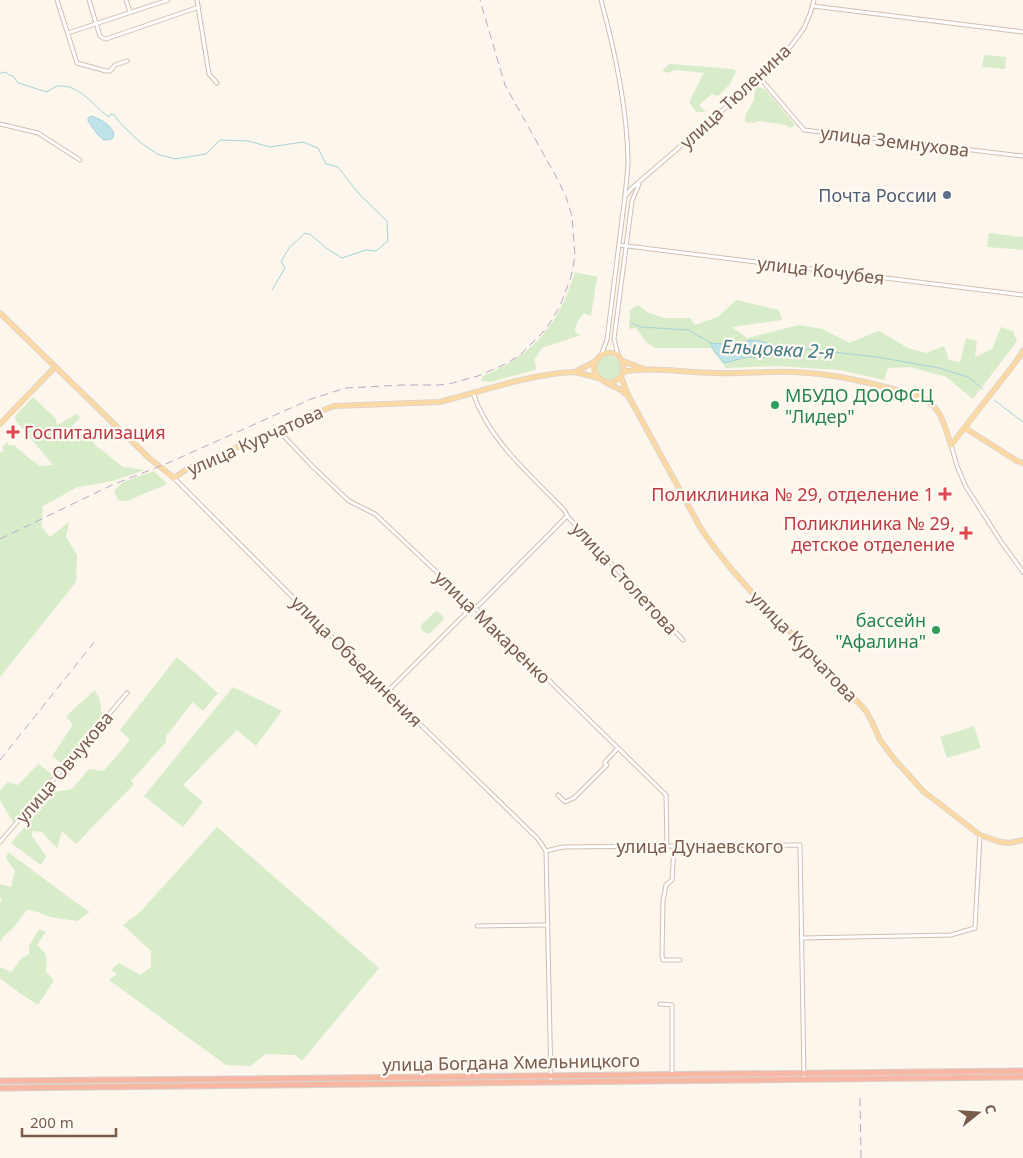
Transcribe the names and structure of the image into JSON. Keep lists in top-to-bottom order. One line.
{"streets":{"highway":["улица Богдана Хмельницкого"],"main road":["улица Курчатова","улица Объединения"],"street":["улица Тюленина","улица Земнухова","улица Кочубея","улица Столетова","улица Макаренко","улица Овчукова","улица Дунаевского"]},"crossings":[["улица Тюленина","улица Земнухова"],["улица Курчатова","улица Столетова"],["улица Курчатова","улица Макаренко"],["улица Курчатова","улица Объединения"],["улица Столетова","улица Макаренко"],["улица Столетова","улица Объединения"],["улица Макаренко","улица Дунаевского"],["улица Объединения","улица Дунаевского"],["улица Дунаевского","улица Богдана Хмельницкого"]],"water":["Ельцовка 2-я"],"places":{"other":["Почта России","МБУДО ДООФСЦ \"Лидер\"","бассейн \"Афалина\""],"health":["Госпитализация","Поликлиника № 29, отделение 1","Поликлиника № 29, детское отделение"]},"scale_bar":"200 m","north":"right"}
